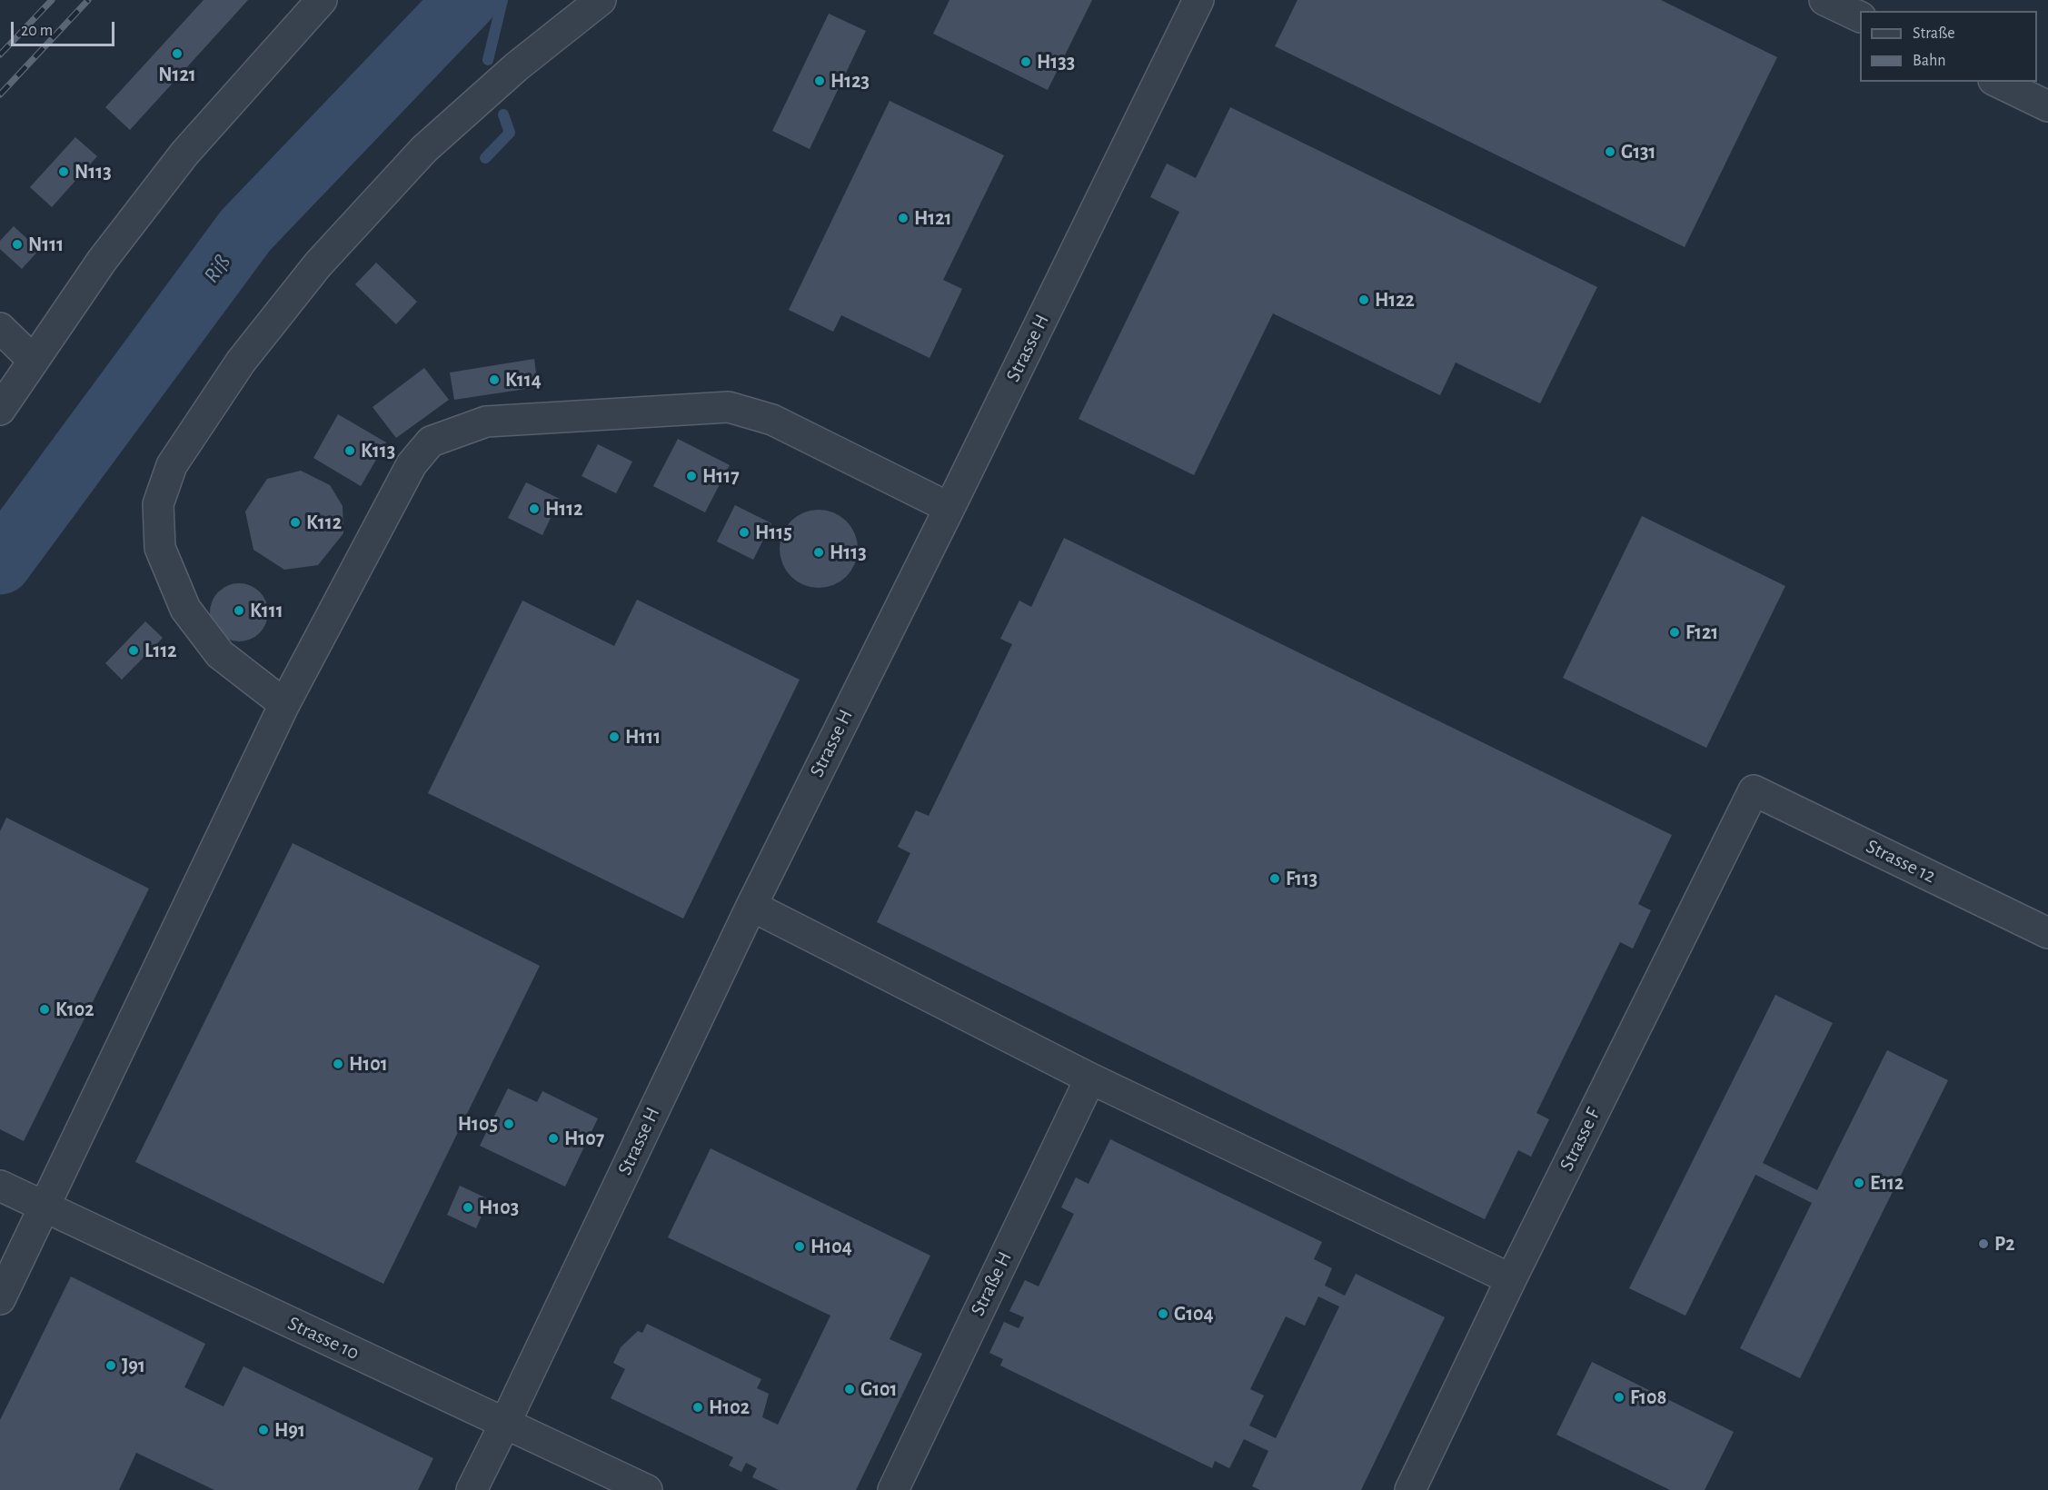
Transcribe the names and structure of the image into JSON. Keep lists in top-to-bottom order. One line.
{"streets":{"lane":["Strasse H","Strasse 12","Strasse F","Straße H","Strasse 10"]},"crossings":[["Strasse H","Strasse 10"],["Strasse 12","Strasse F"]],"water":["Riß"],"places":["N121","H133","H123","G131","N113","H121","N111","H122","K114","K113","H117","H112","K112","H115","H113","K111","F121","L112","H111","F113","K102","H101","H105","H107","E112","H103","P2","H104","G104","J91","G101","F108","H102","H91"],"legend":["Straße","Bahn"],"scale_bar":"20 m"}
